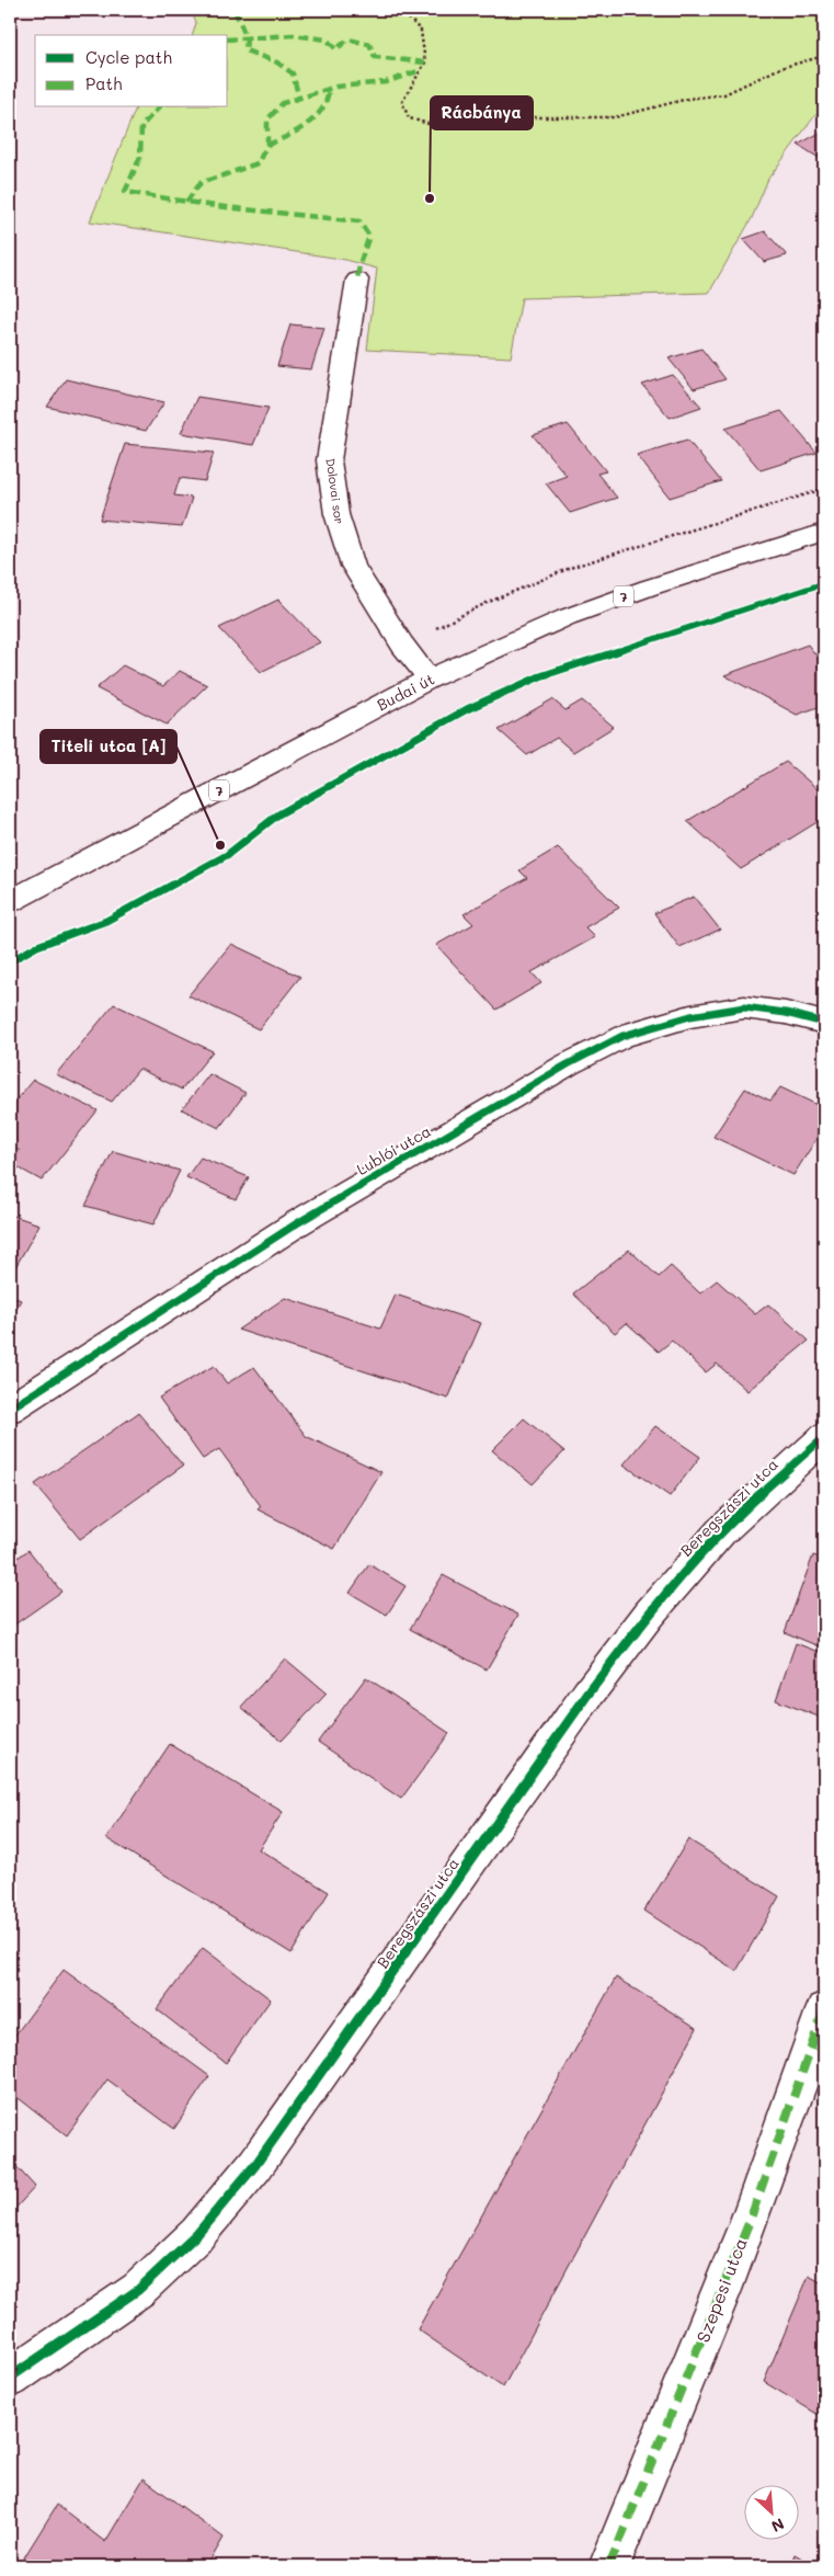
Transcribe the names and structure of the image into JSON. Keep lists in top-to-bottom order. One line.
{"streets":{"street":["Dolovai sor","7","Budai út","Lublói utca","Beregszászi utca","Szepesi utca"]},"crossings":[["Dolovai sor","Budai út"]],"places":["Rácbánya","Titeli utca [A]"],"legend":["Cycle path","Path"],"north":"bottom right"}
